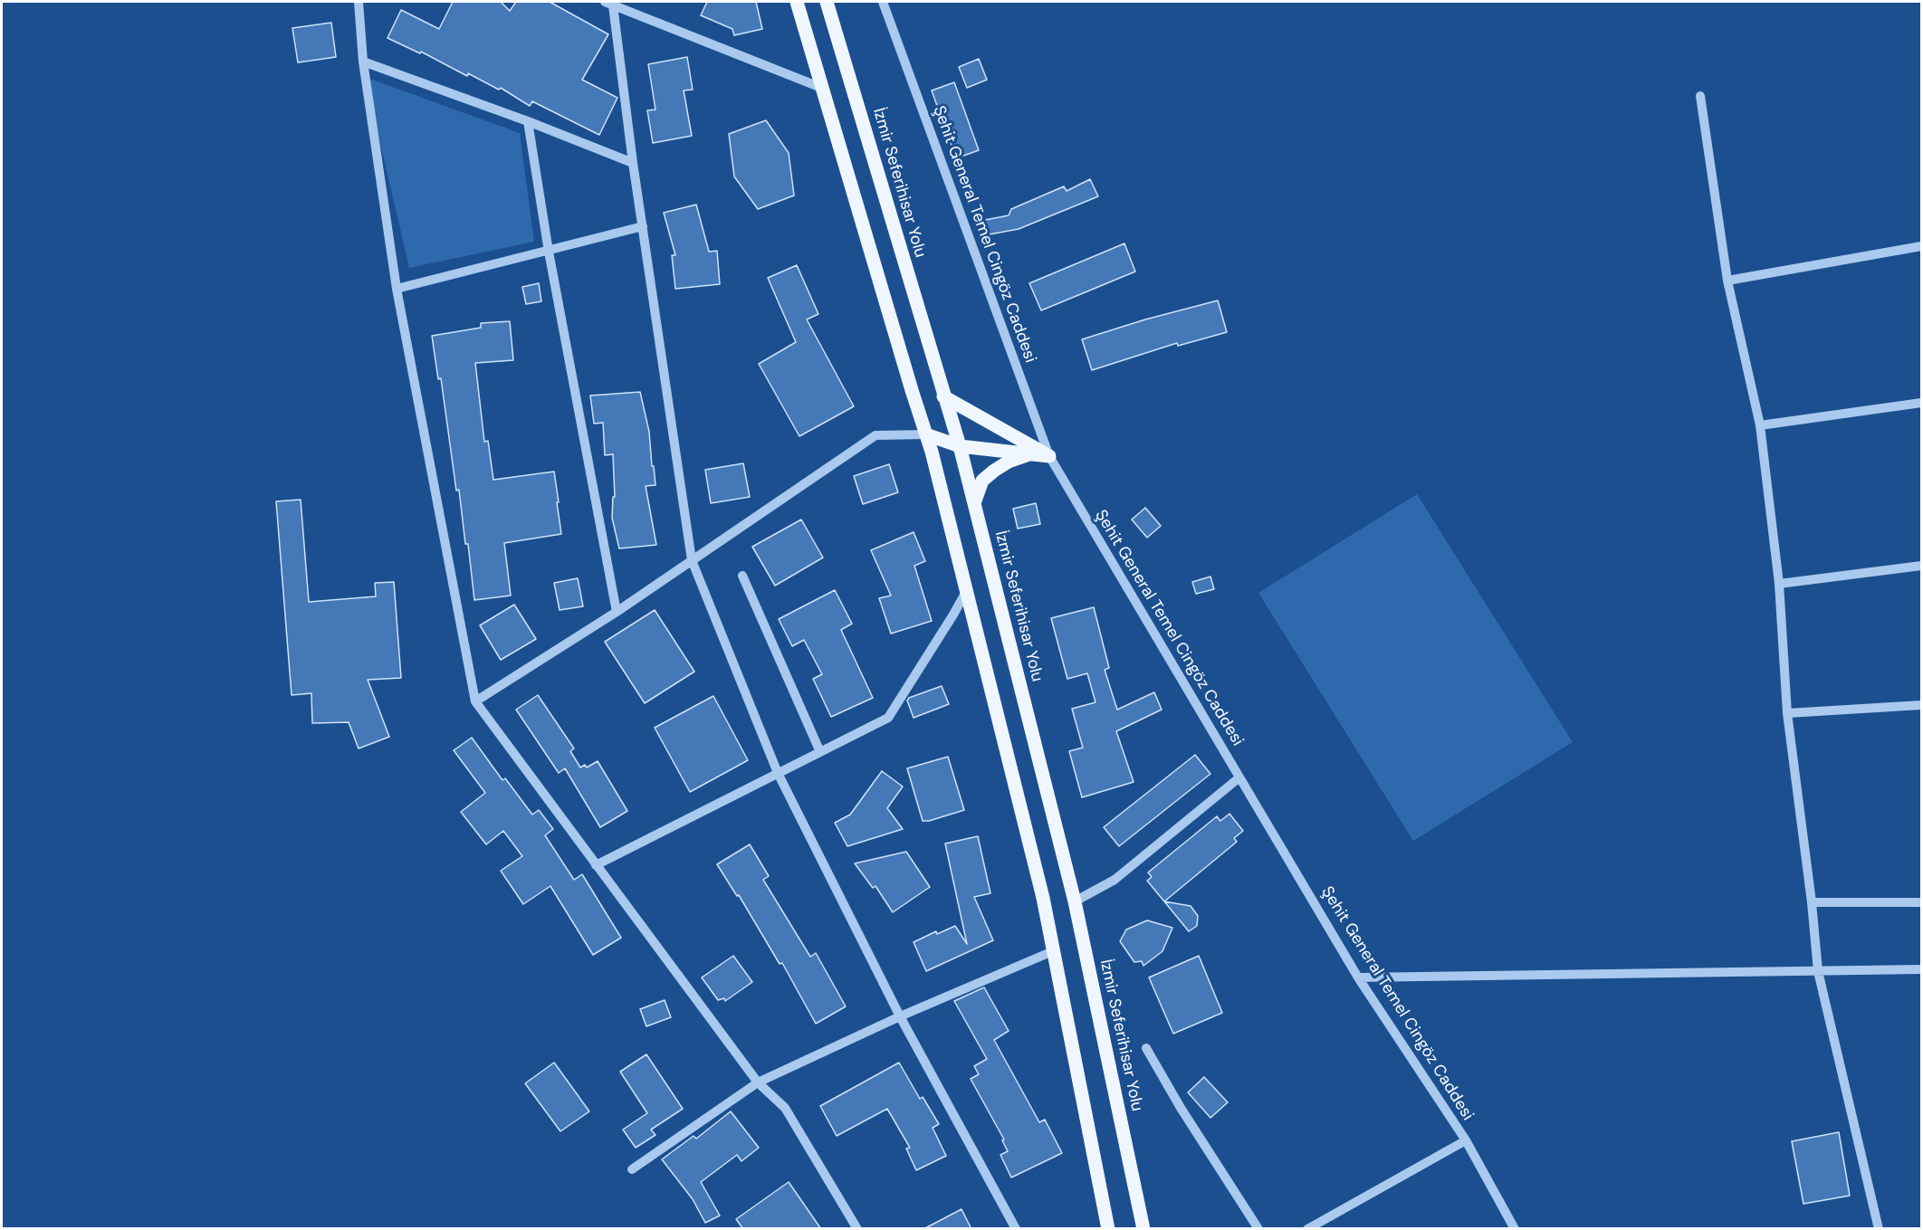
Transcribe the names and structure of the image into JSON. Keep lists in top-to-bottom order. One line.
{"streets":{"main road":["İzmir Seferihisar Yolu"],"street":["Şehit General Temel Cingöz Caddesi"]}}
